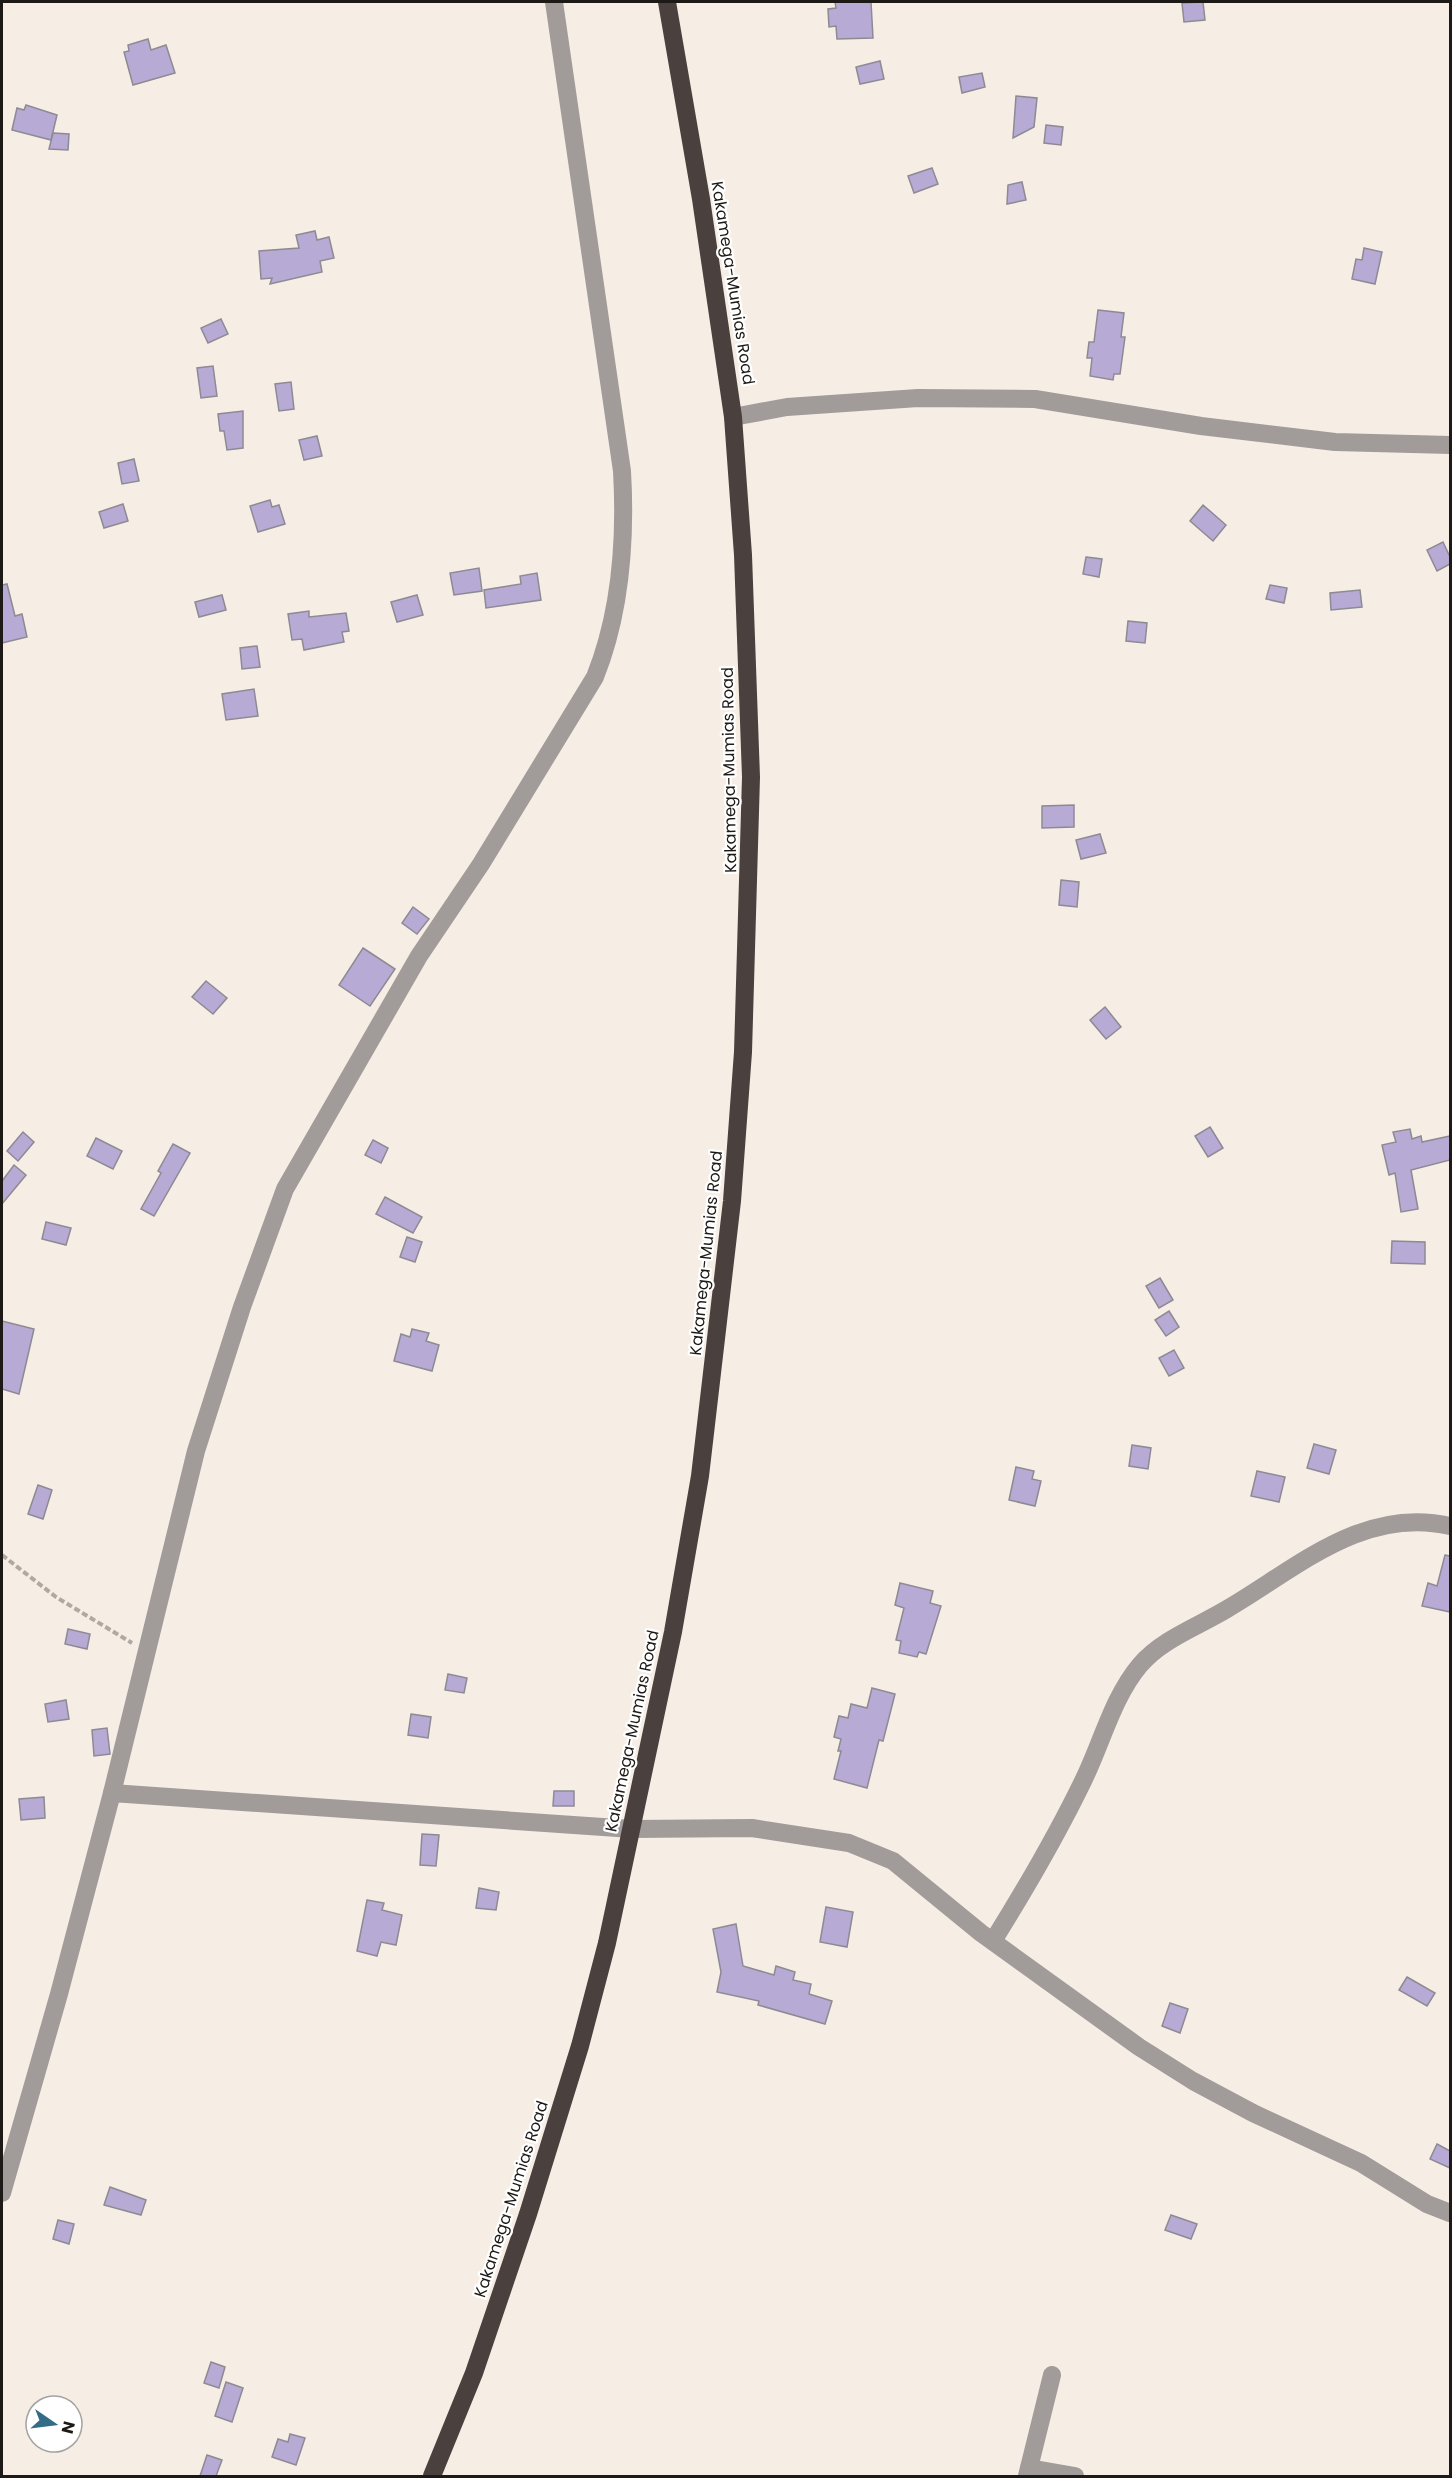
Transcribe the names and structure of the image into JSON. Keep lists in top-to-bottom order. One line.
{"streets":{"highway":["Kakamega-Mumias Road"]},"north":"right"}
